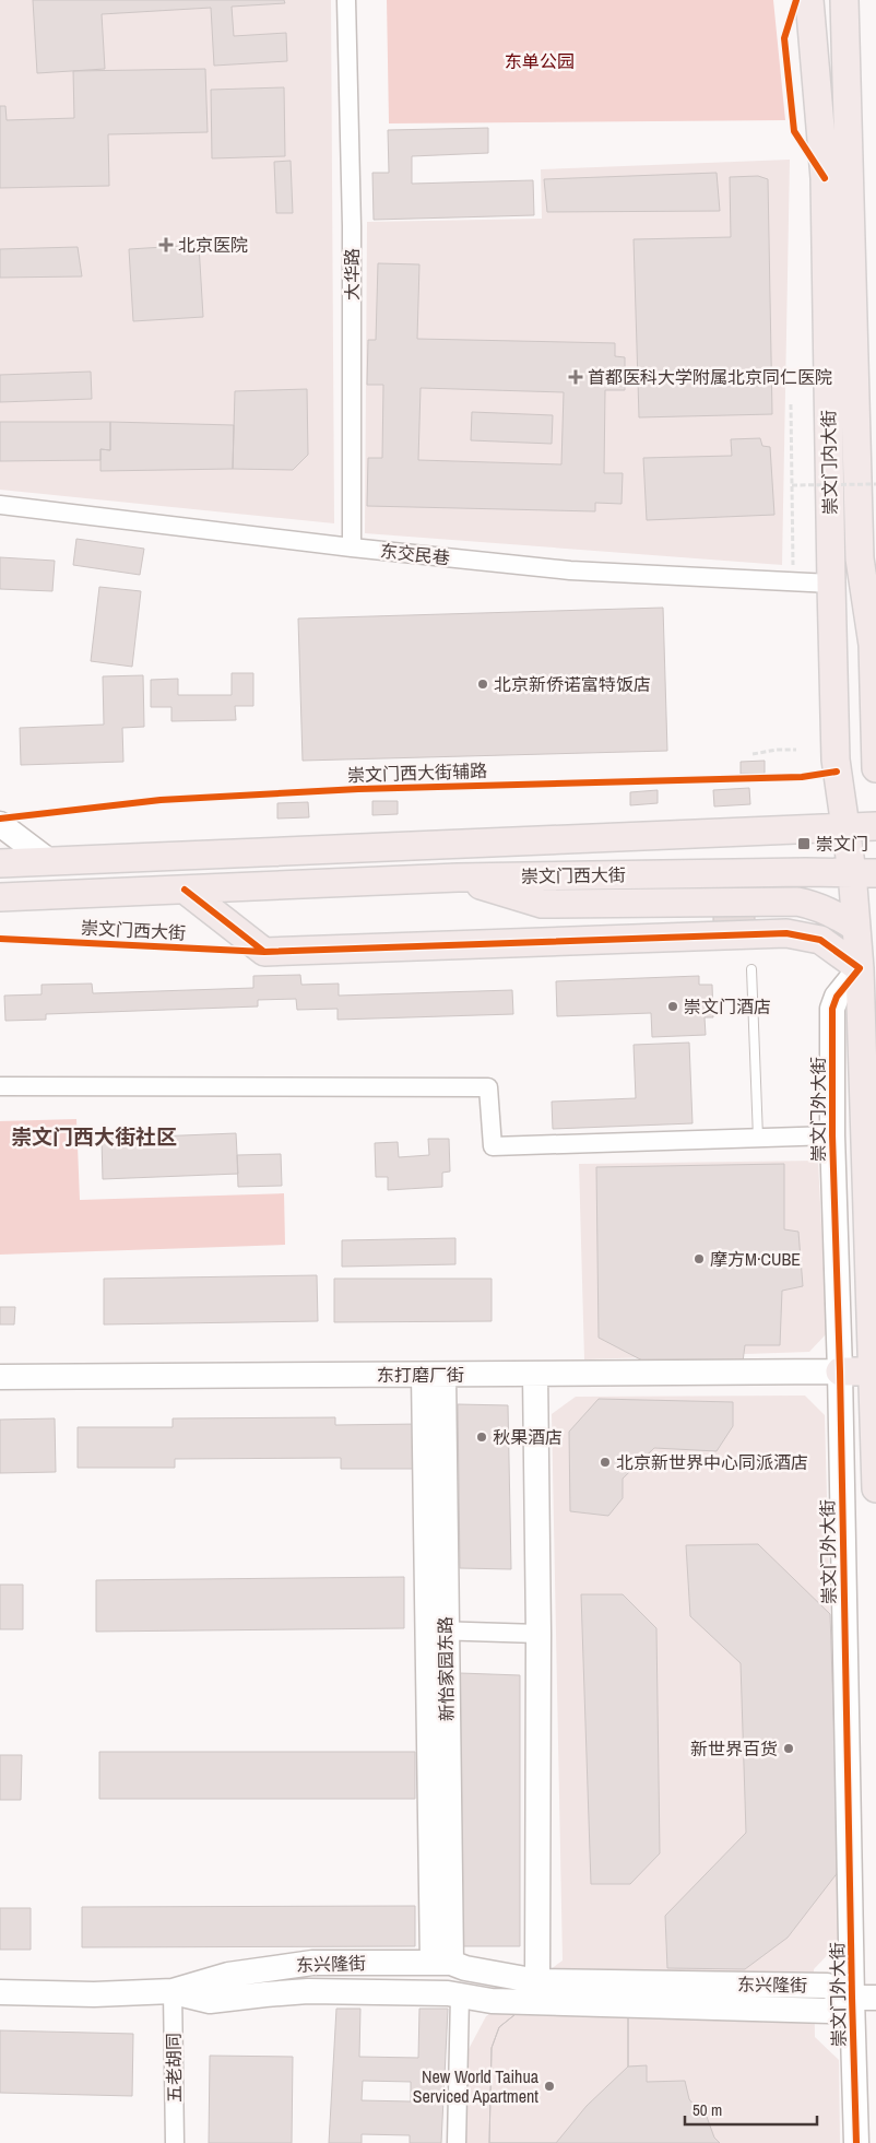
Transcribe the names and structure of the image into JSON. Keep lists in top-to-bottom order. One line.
{"streets":{"main road":["崇文门内大街","崇文门西大街"],"street":["大华路","东交民巷","崇文门外大街","东打磨厂街","新怡家园东路","东兴隆街","五老胡同"],"cycle path":["崇文门西大街辅路"]},"crossings":[["大华路","东交民巷"],["崇文门内大街","东交民巷"],["崇文门内大街","崇文门西大街"],["崇文门外大街","东打磨厂街"],["崇文门外大街","东兴隆街"],["东打磨厂街","新怡家园东路"],["新怡家园东路","东兴隆街"],["东兴隆街","五老胡同"]],"districts":["崇文门西大街社区"],"parks":["东单公园"],"places":{"health":["北京医院","首都医科大学附属北京同仁医院"],"other":["北京新侨诺富特饭店","崇文门酒店","摩方M·CUBE","秋果酒店","北京新世界中心同派酒店","新世界百货","New World Taihua Serviced Apartment"],"transit":["崇文门"]},"scale_bar":"50 m"}
